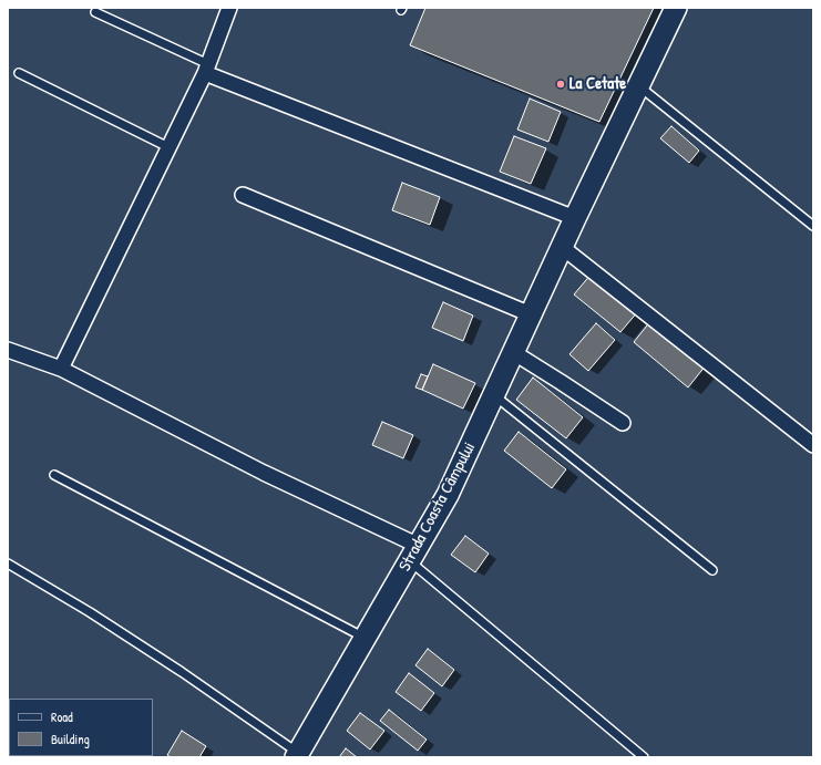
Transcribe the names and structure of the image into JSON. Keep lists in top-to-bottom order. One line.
{"streets":{"street":["Strada Coasta Câmpului"]},"places":["La Cetate"],"legend":["Road","Building"]}
